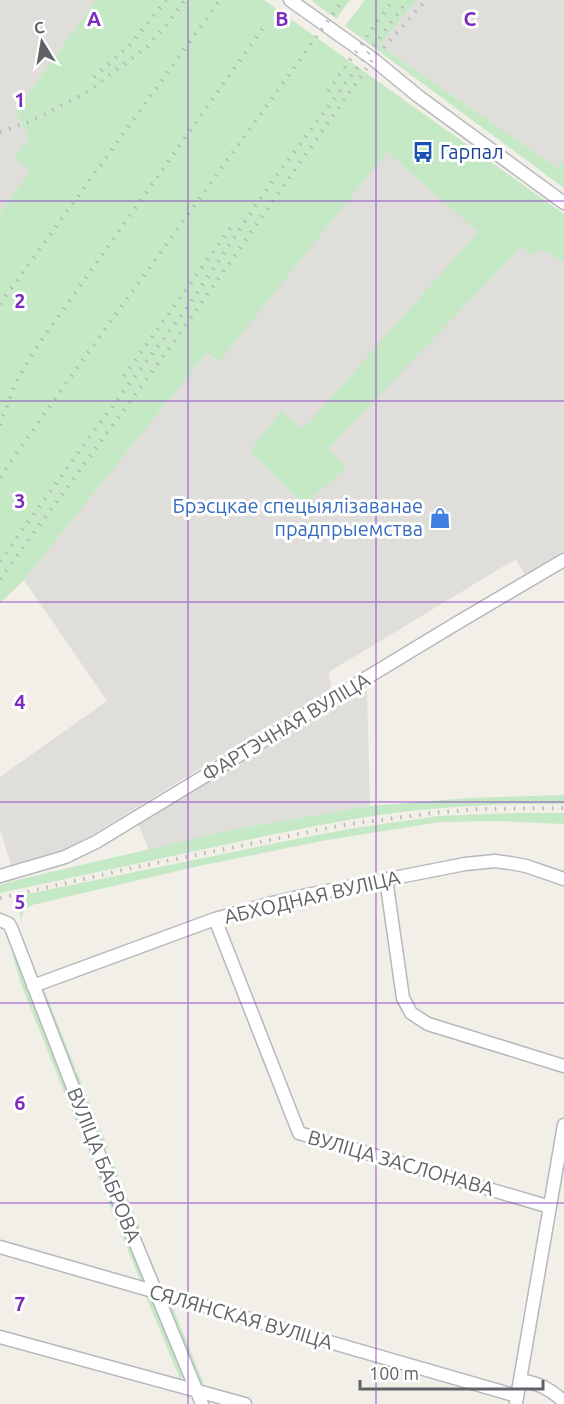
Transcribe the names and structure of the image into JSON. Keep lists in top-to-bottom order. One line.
{"streets":{"street":["ФАРТЭЧНАЯ ВУЛІЦА","АБХОДНАЯ ВУЛІЦА","ВУЛІЦА ЗАСЛОНАВА","ВУЛІЦА БАБРОВА","СЯЛЯНСКАЯ ВУЛІЦА"]},"crossings":[["АБХОДНАЯ ВУЛІЦА","ВУЛІЦА ЗАСЛОНАВА"],["АБХОДНАЯ ВУЛІЦА","ВУЛІЦА БАБРОВА"],["ВУЛІЦА БАБРОВА","СЯЛЯНСКАЯ ВУЛІЦА"]],"places":{"bus stop":["Гарпал"],"shop":["Брэсцкае спецыялізаванае прадпрыемства"]},"scale_bar":"100 m","north":"top","grid":{"columns":["A","B","C"],"rows":["1","2","3","4","5","6","7"]}}
